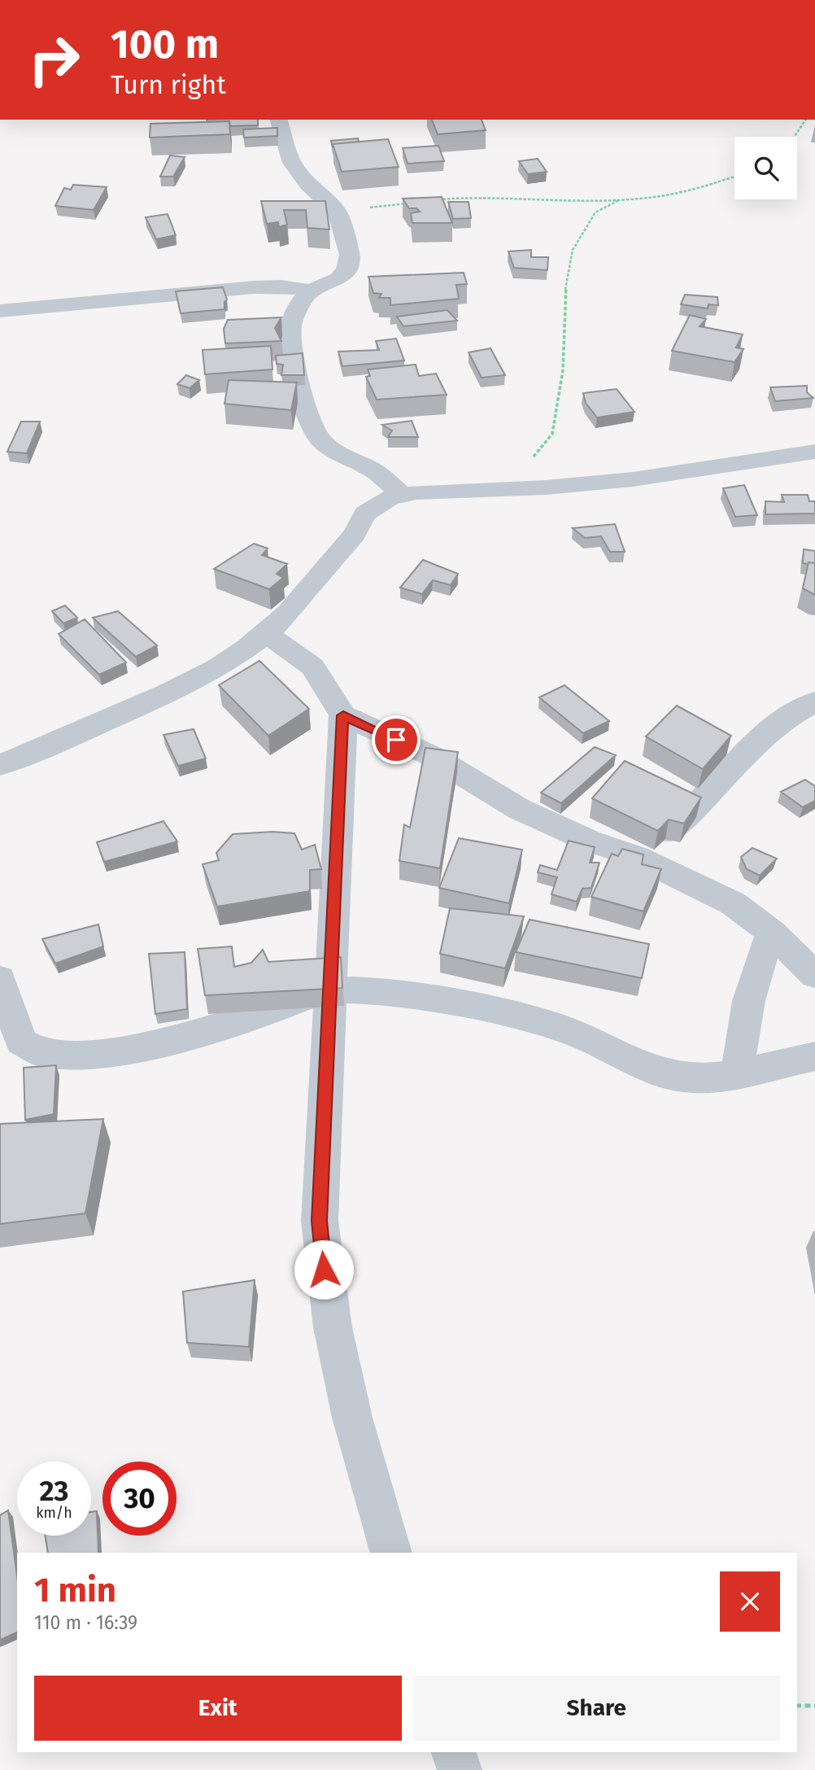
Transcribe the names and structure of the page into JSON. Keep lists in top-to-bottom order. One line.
{"page":{"turn":["100 m","Turn right"],"speed":"23 km/h","limit":"30","heading":["1 min","110 m · 16:39"],"buttons":["Exit","Share"]}}
